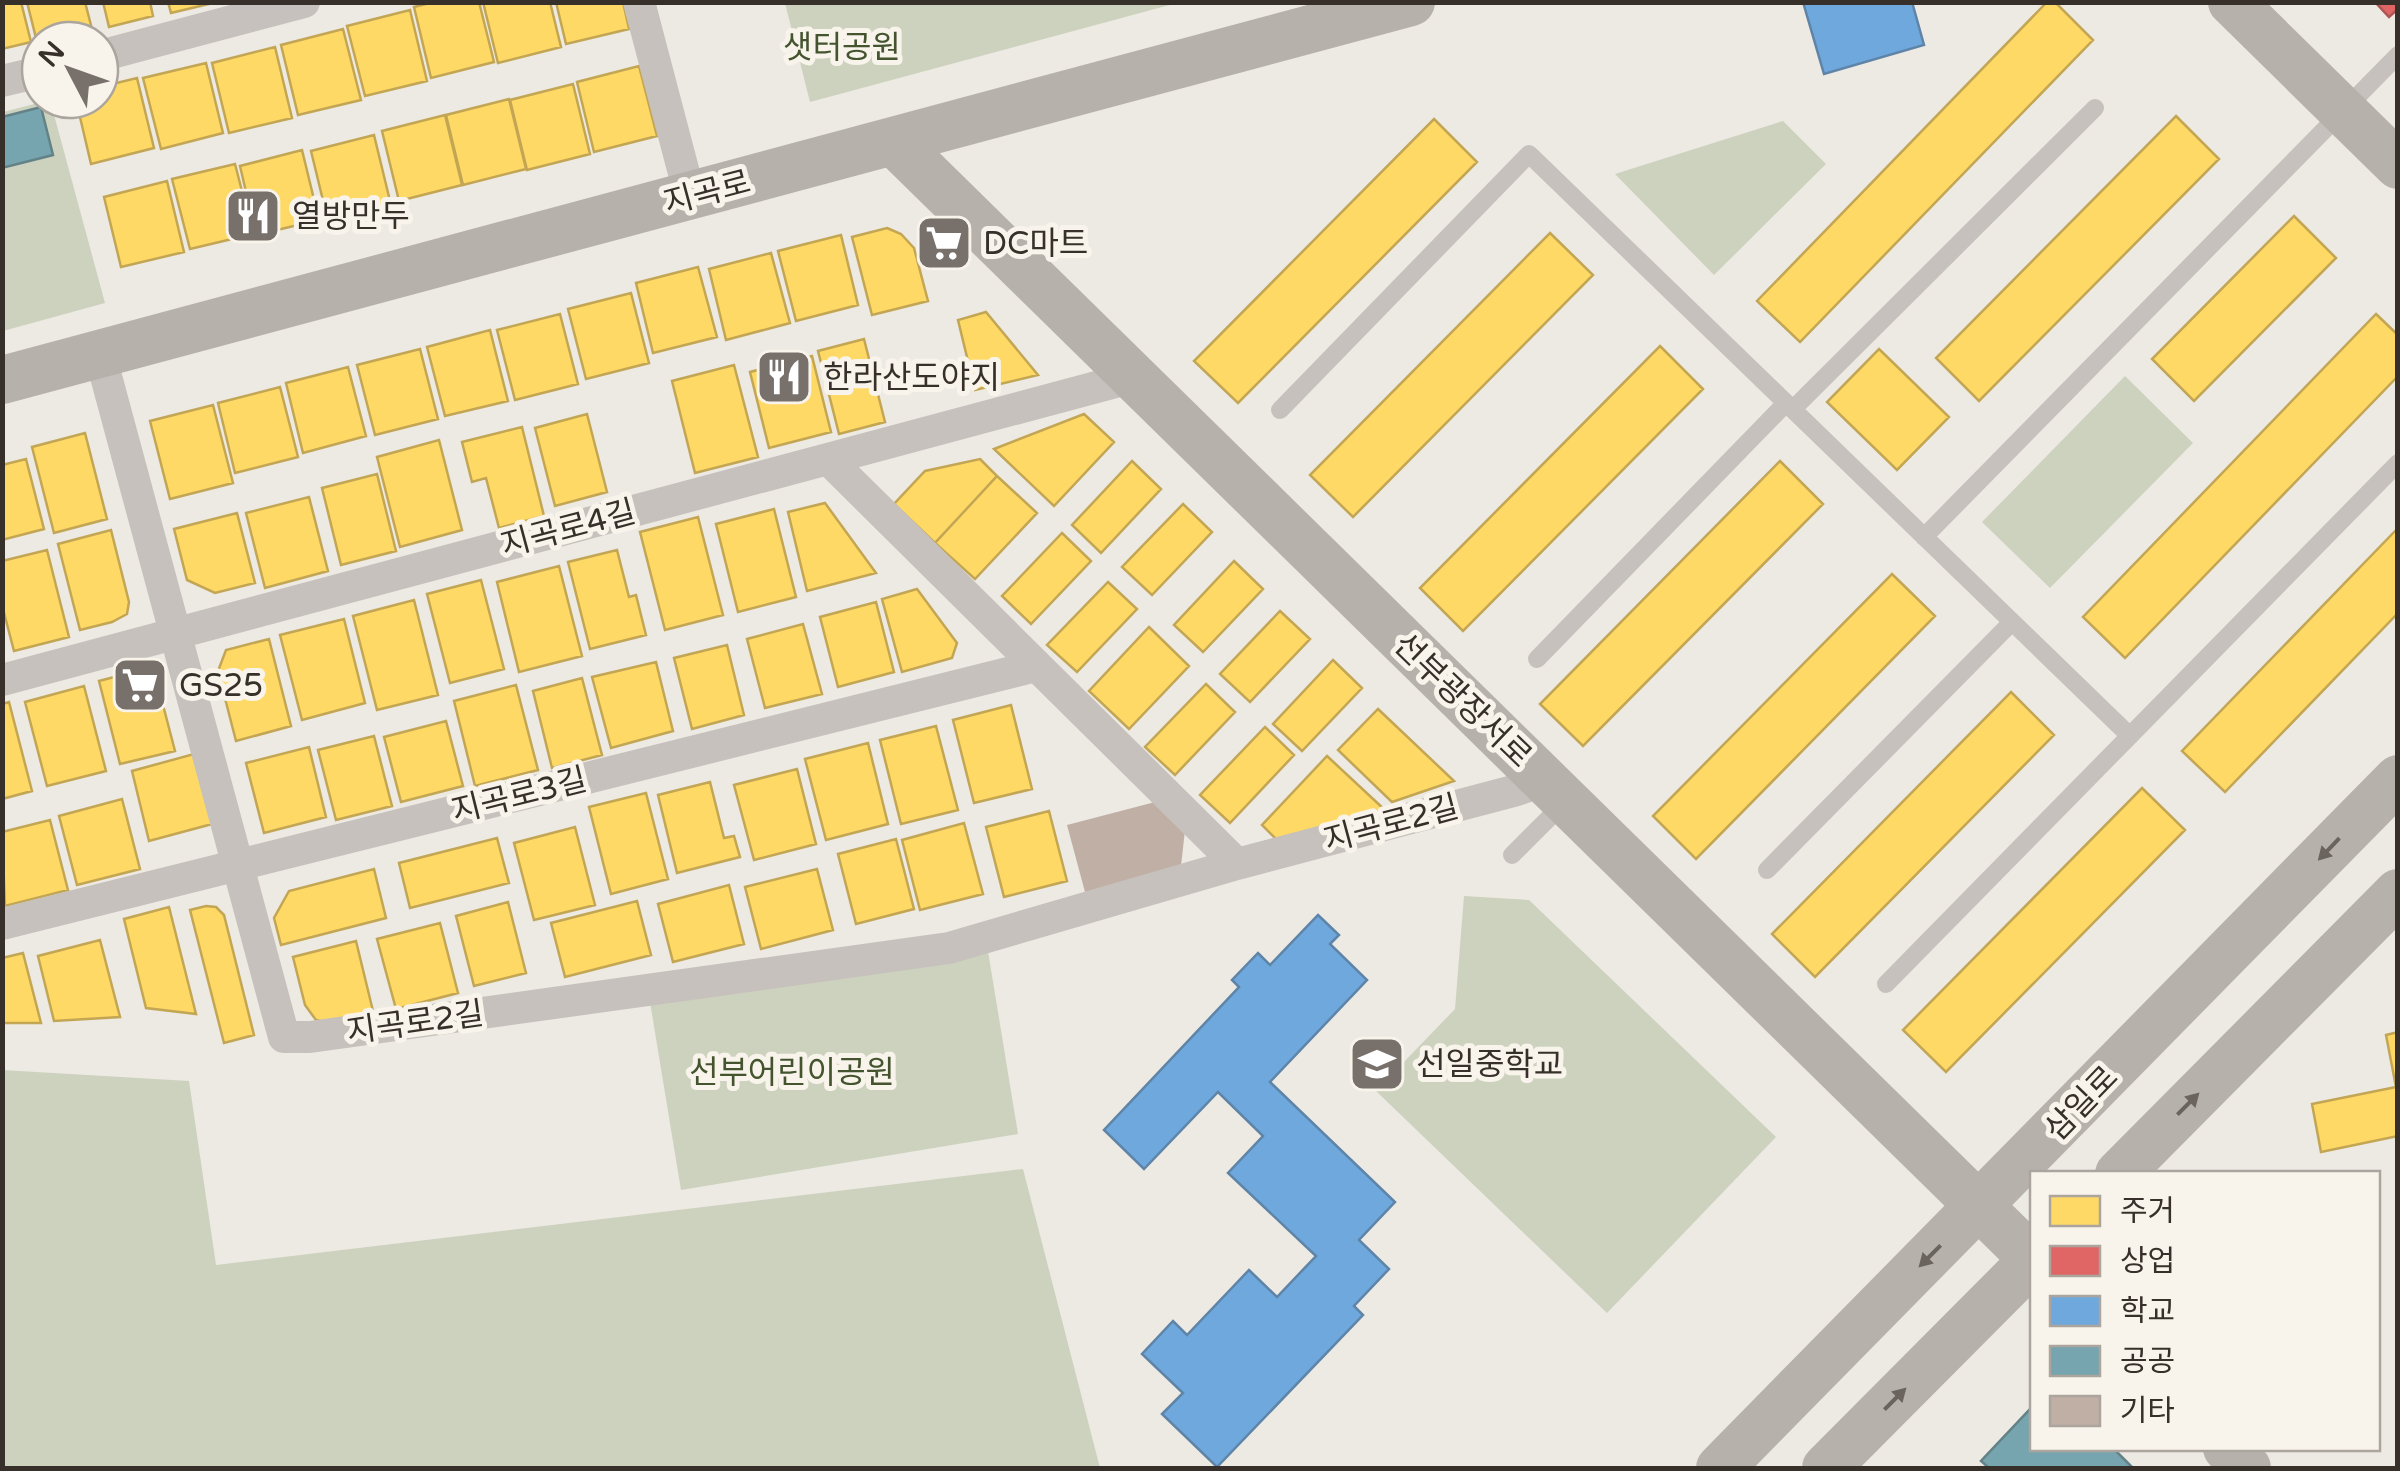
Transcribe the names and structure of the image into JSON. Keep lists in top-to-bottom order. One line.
{"streets":{"street":["지곡로","지곡로4길","선부광장서로","지곡로3길","지곡로2길","삼일로"]},"crossings":[["지곡로","선부광장서로"],["지곡로","지곡로2길"],["지곡로4길","선부광장서로"],["지곡로4길","지곡로2길"],["선부광장서로","지곡로2길"],["선부광장서로","삼일로"],["지곡로3길","지곡로2길"]],"parks":["샛터공원","선부어린이공원"],"places":{"restaurant":["열방만두","한라산도야지"],"supermarket":["DC마트","GS25"],"school or university":["선일중학교"]},"legend":["주거","상업","학교","공공","기타"],"north":"top left"}
